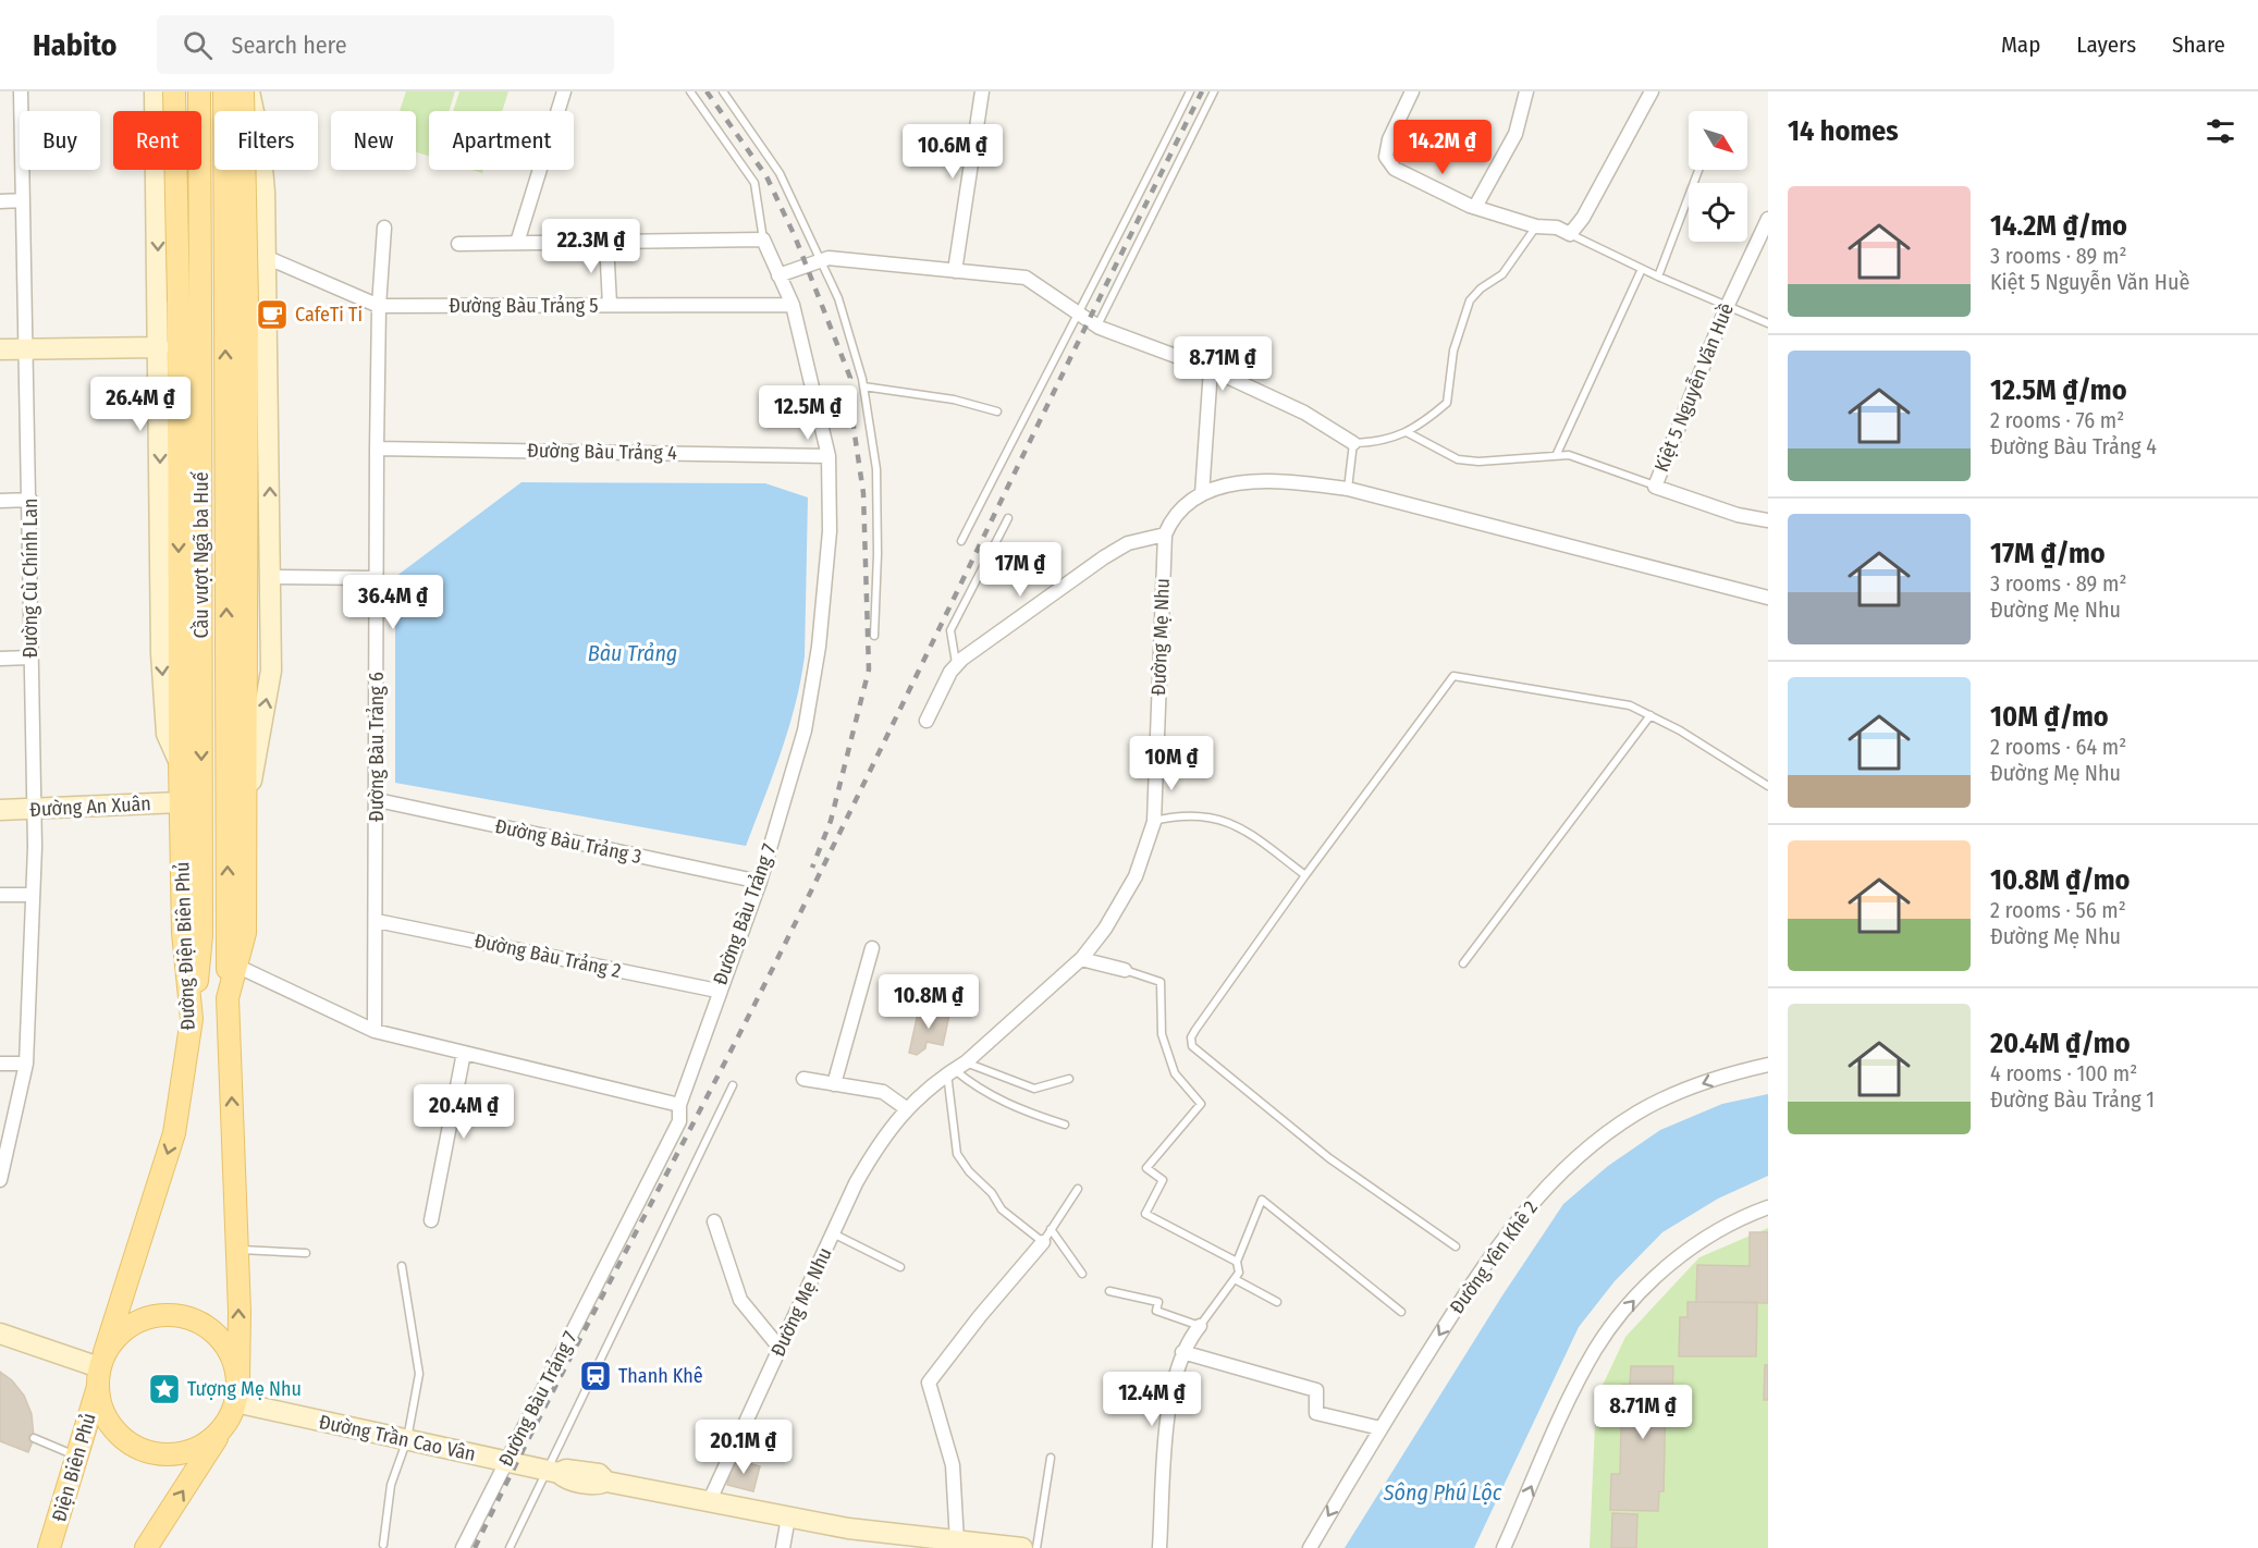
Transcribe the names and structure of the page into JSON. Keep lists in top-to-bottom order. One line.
{"streets":{"main road":["Cầu vượt Ngã ba Huế","Đường Điện Biên Phủ","Điện Biên Phủ"],"street":["Đường Bàu Trảng 5","Kiệt 5 Nguyễn Văn Huề","Đường Bàu Trảng 4","Đường Cù Chính Lan","Đường Mẹ Nhu","Đường Bàu Trảng 6","Đường An Xuân","Đường Bàu Trảng 3","Đường Bàu Trảng 7","Đường Bàu Trảng 2","Đường Yên Khê 2","Đường Trần Cao Vân"]},"crossings":[["Đường Bàu Trảng 5","Đường Bàu Trảng 6"],["Đường Bàu Trảng 5","Đường Bàu Trảng 7"],["Đường Bàu Trảng 4","Đường Bàu Trảng 6"],["Đường Bàu Trảng 4","Đường Bàu Trảng 7"],["Cầu vượt Ngã ba Huế","Đường Điện Biên Phủ"],["Đường Cù Chính Lan","Đường An Xuân"],["Đường Mẹ Nhu","Đường Trần Cao Vân"],["Đường Bàu Trảng 6","Đường Bàu Trảng 3"],["Đường Bàu Trảng 6","Đường Bàu Trảng 2"],["Đường An Xuân","Đường Điện Biên Phủ"],["Đường Bàu Trảng 3","Đường Bàu Trảng 7"],["Đường Bàu Trảng 7","Đường Bàu Trảng 2"],["Đường Bàu Trảng 7","Đường Trần Cao Vân"],["Đường Điện Biên Phủ","Đường Trần Cao Vân"],["Đường Điện Biên Phủ","Điện Biên Phủ"],["Đường Trần Cao Vân","Điện Biên Phủ"]],"one_way":["Đường Yên Khê 2"],"water":["Bàu Trảng","Sông Phú Lộc"],"places":{"cafe":["CafeTi Ti"],"station":["Thanh Khê"],"place":["Tượng Mẹ Nhu"]},"north":"bottom right","page":{"header":"Habito","search":"Search here","nav":["Map","Layers","Share"],"heading":"14 homes","chip":["Buy","Rent","Filters","New","Apartment"],"price":["14.2M ₫","10.6M ₫","22.3M ₫","8.71M ₫","26.4M ₫","12.5M ₫","17M ₫","36.4M ₫","10M ₫","10.8M ₫","20.4M ₫","12.4M ₫","8.71M ₫","20.1M ₫"],"list":[{"name":"14.2M ₫/mo","note":"3 rooms · 89 m² · Kiệt 5 Nguyễn Văn Huề"},{"name":"12.5M ₫/mo","note":"2 rooms · 76 m² · Đường Bàu Trảng 4"},{"name":"17M ₫/mo","note":"3 rooms · 89 m² · Đường Mẹ Nhu"},{"name":"10M ₫/mo","note":"2 rooms · 64 m² · Đường Mẹ Nhu"},{"name":"10.8M ₫/mo","note":"2 rooms · 56 m² · Đường Mẹ Nhu"},{"name":"20.4M ₫/mo","note":"4 rooms · 100 m² · Đường Bàu Trảng 1"}]}}
